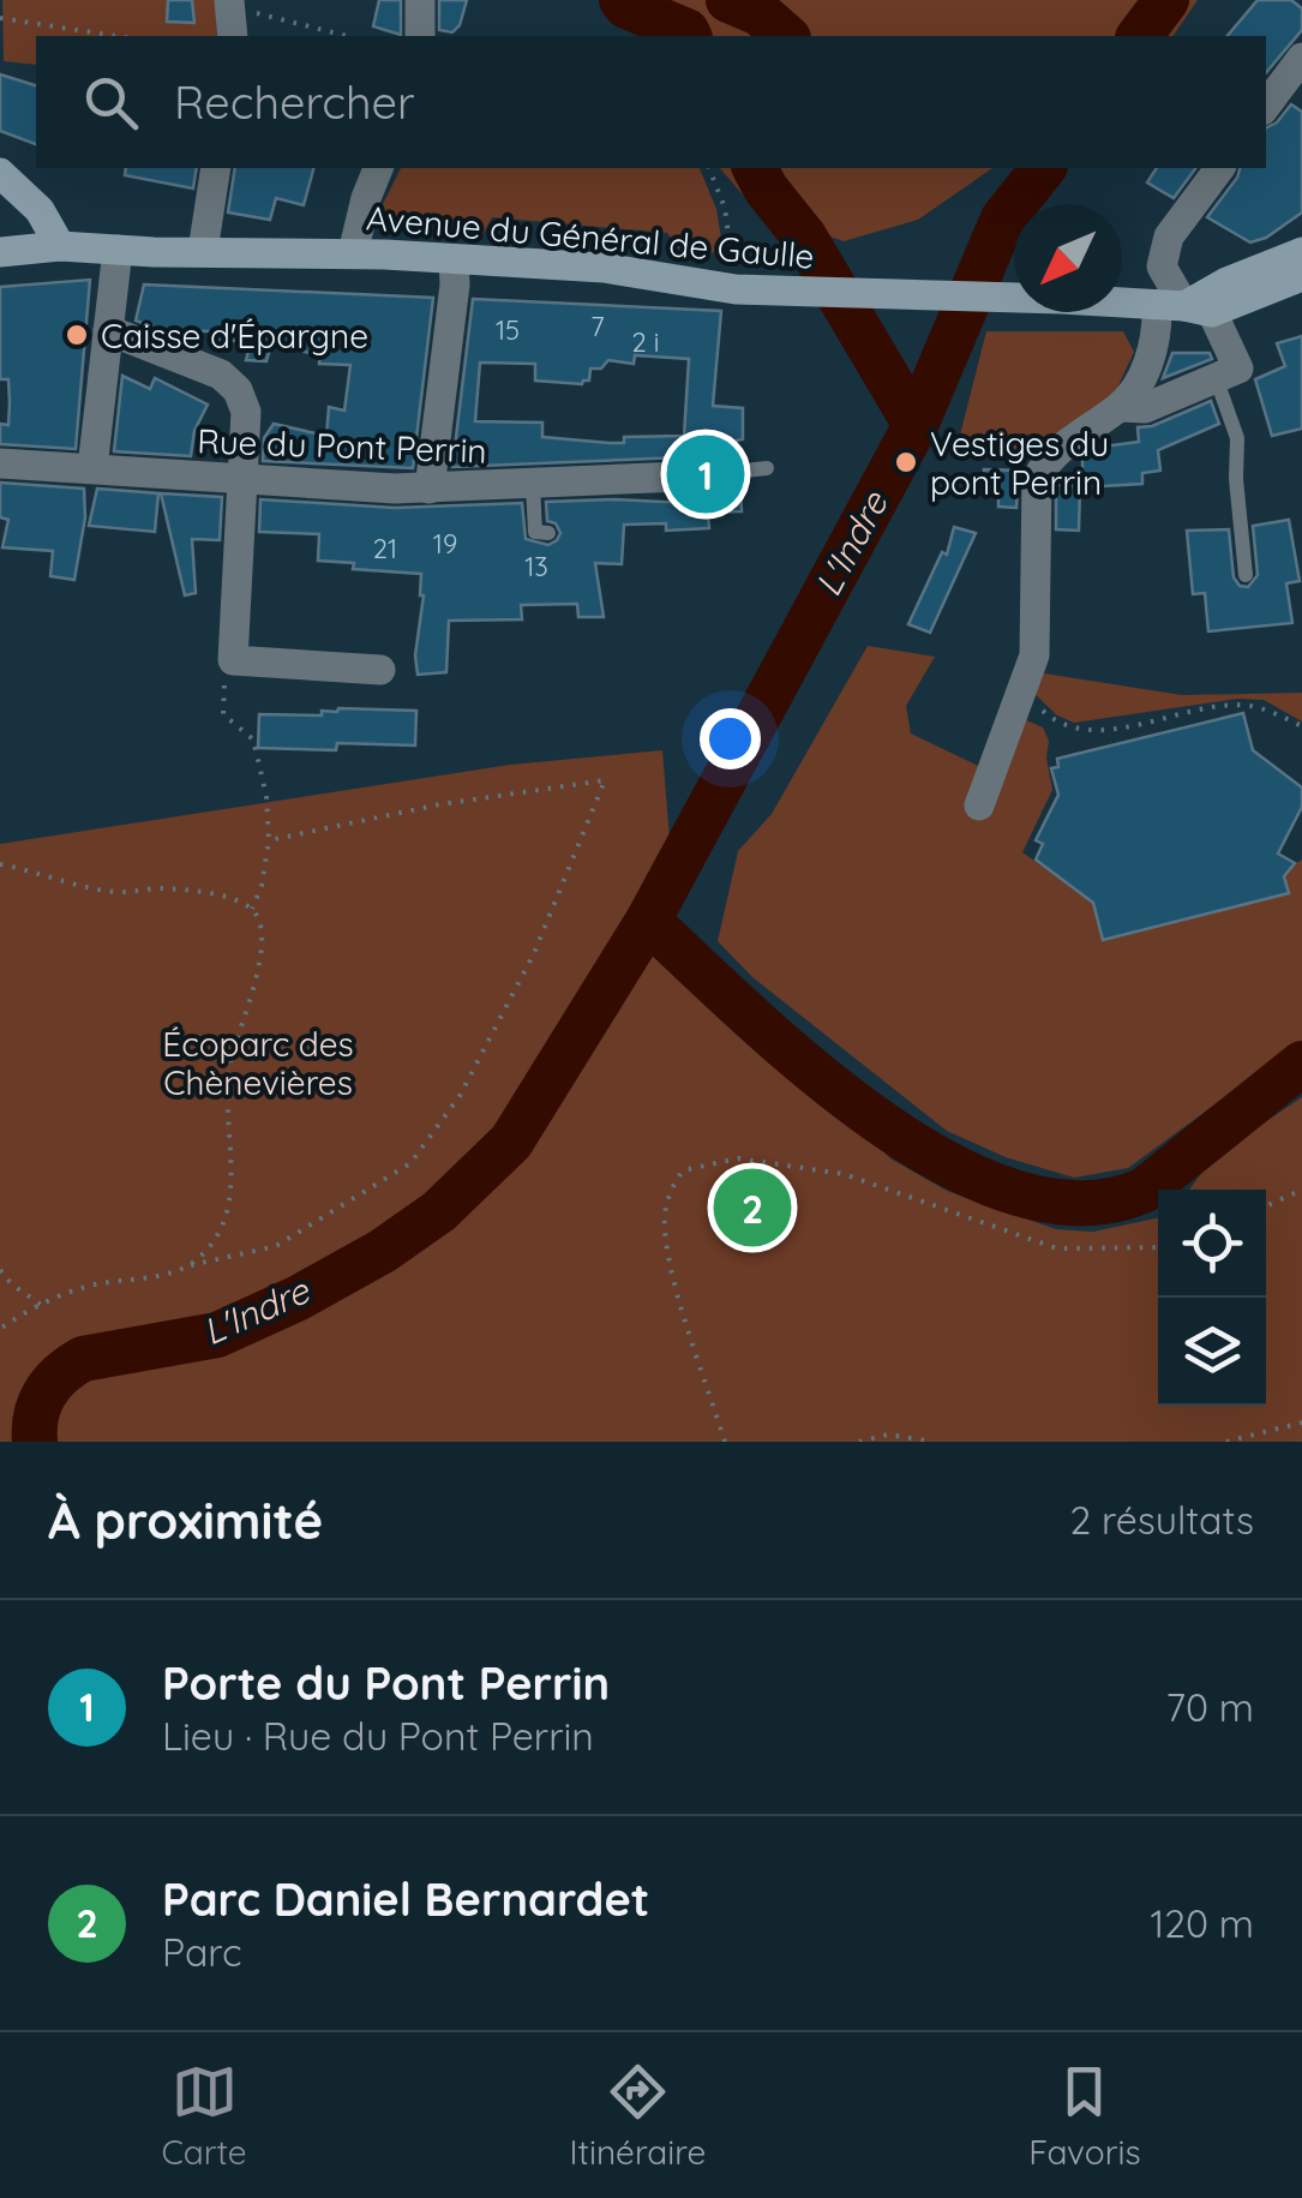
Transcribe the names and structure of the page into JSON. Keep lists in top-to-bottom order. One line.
{"streets":{"main road":["Avenue du Général de Gaulle"],"street":["Rue du Pont Perrin"]},"water":["L'Indre"],"parks":["Écoparc des Chènevières"],"places":["Caisse d'Épargne","Vestiges du pont Perrin"],"house_numbers":["7","15","2 i","19","21","13"],"north":"bottom left","page":{"search":"Rechercher","pins":["1","2"],"heading":["À proximité","2 résultats"],"list":[{"mark":"1","name":"Porte du Pont Perrin","note":"Lieu · Rue du Pont Perrin","value":"70 m"},{"mark":"2","name":"Parc Daniel Bernardet","note":"Parc","value":"120 m"}],"nav":["Carte","Itinéraire","Favoris"]}}
